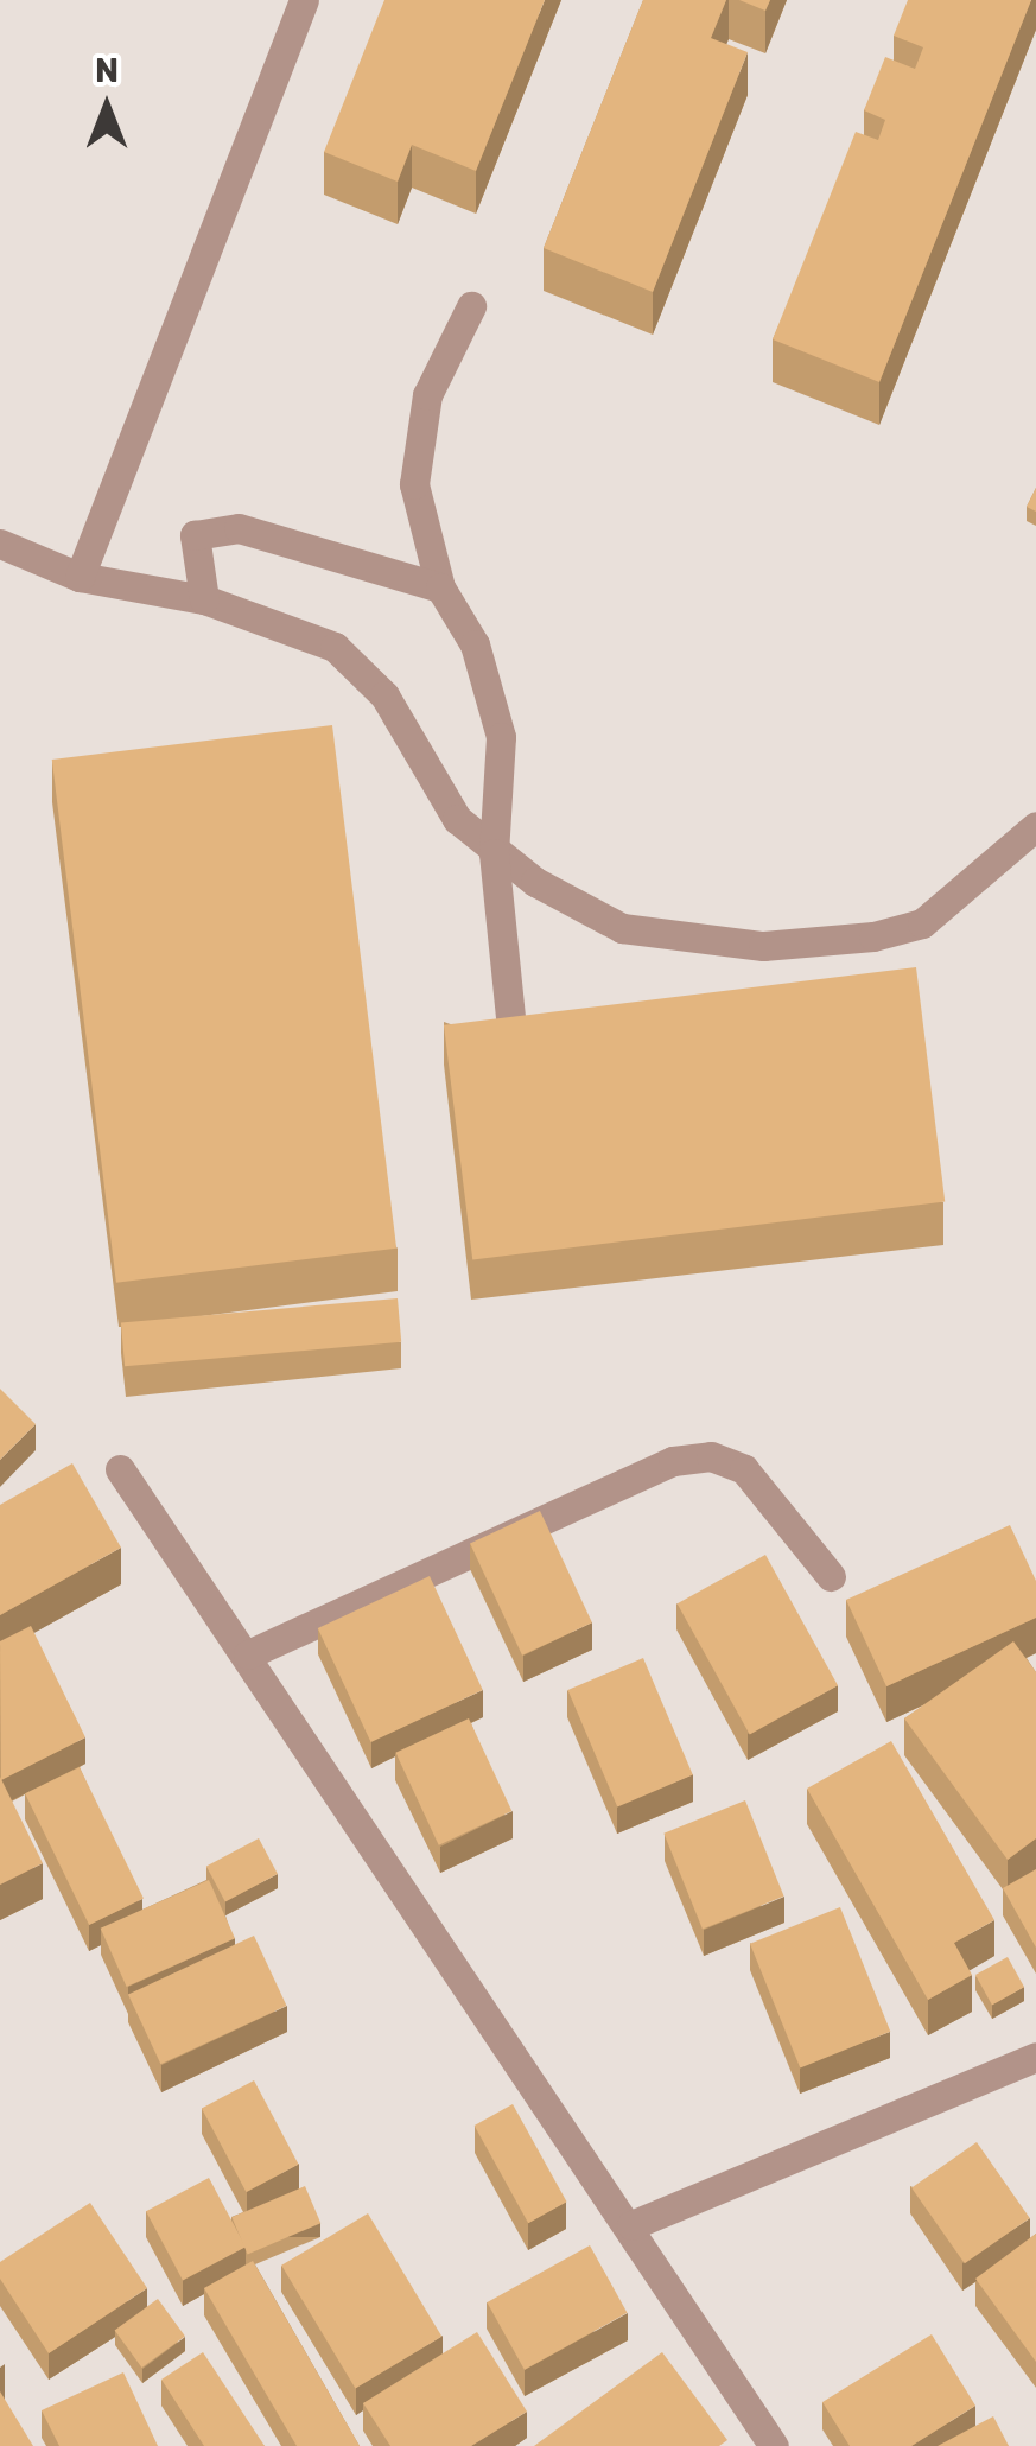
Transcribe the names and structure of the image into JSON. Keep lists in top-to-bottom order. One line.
{"north":"top"}
